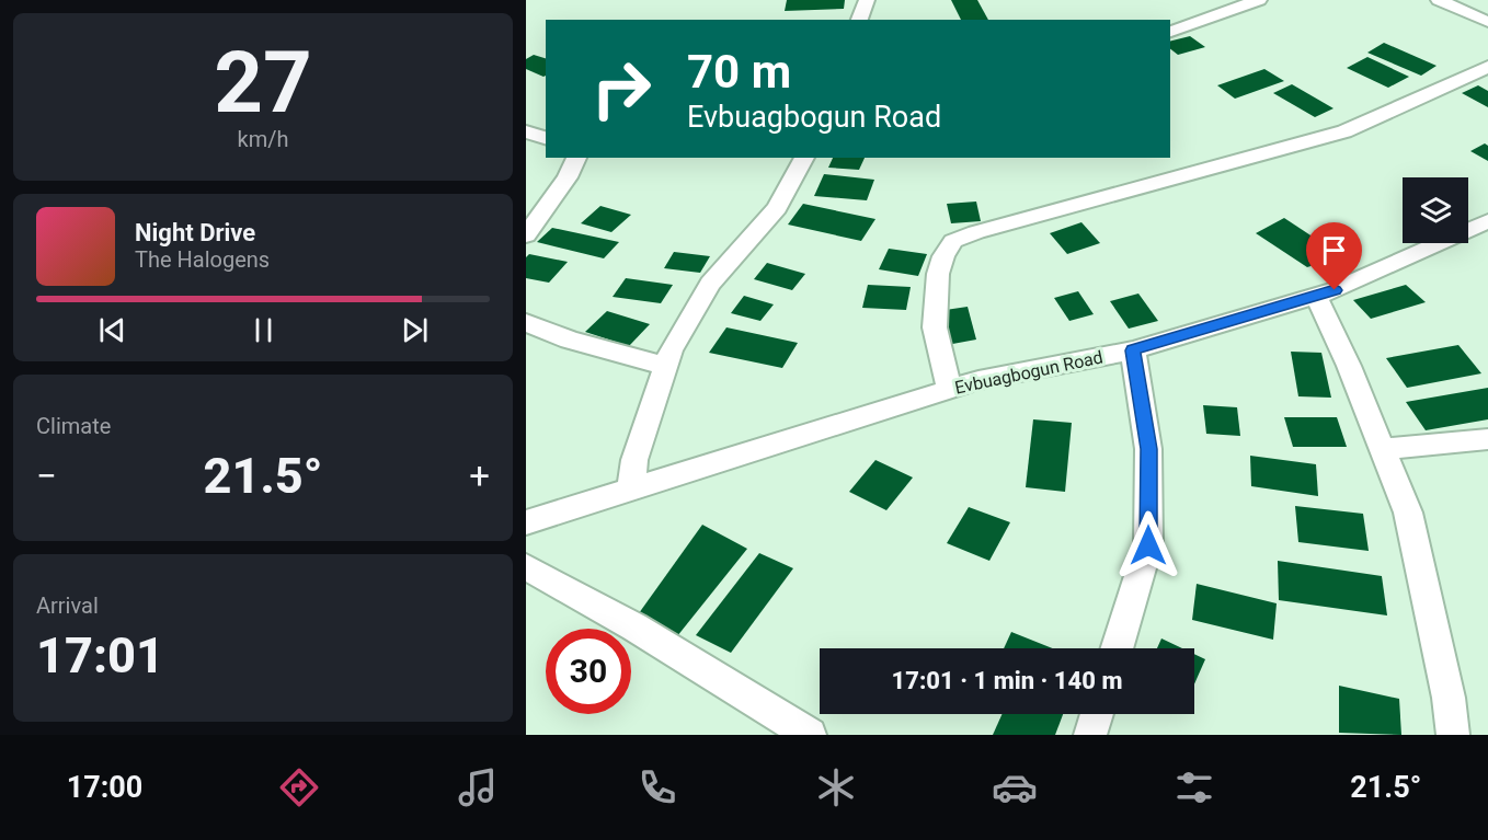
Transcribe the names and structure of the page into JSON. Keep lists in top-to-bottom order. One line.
{"streets":{"street":["Evbuagbogun Road"]},"page":{"tile":[["27","km/h"],"Climate",["Arrival","17:01"]],"turn":["70 m","Evbuagbogun Road"],"song":["Night Drive","The Halogens"],"heat":["−","21.5°","+"],"limit":"30","trip":"17:01 · 1 min · 140 m","tabs":["17:00","21.5°"]}}
